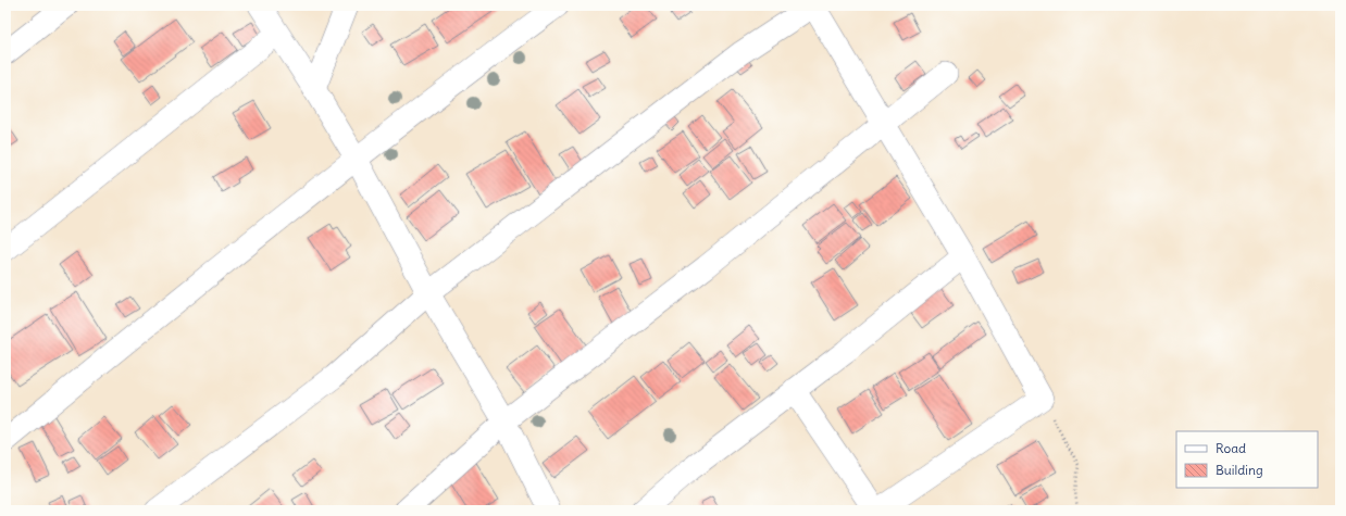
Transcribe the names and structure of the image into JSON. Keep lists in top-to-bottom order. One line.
{"legend":["Road","Building"]}
